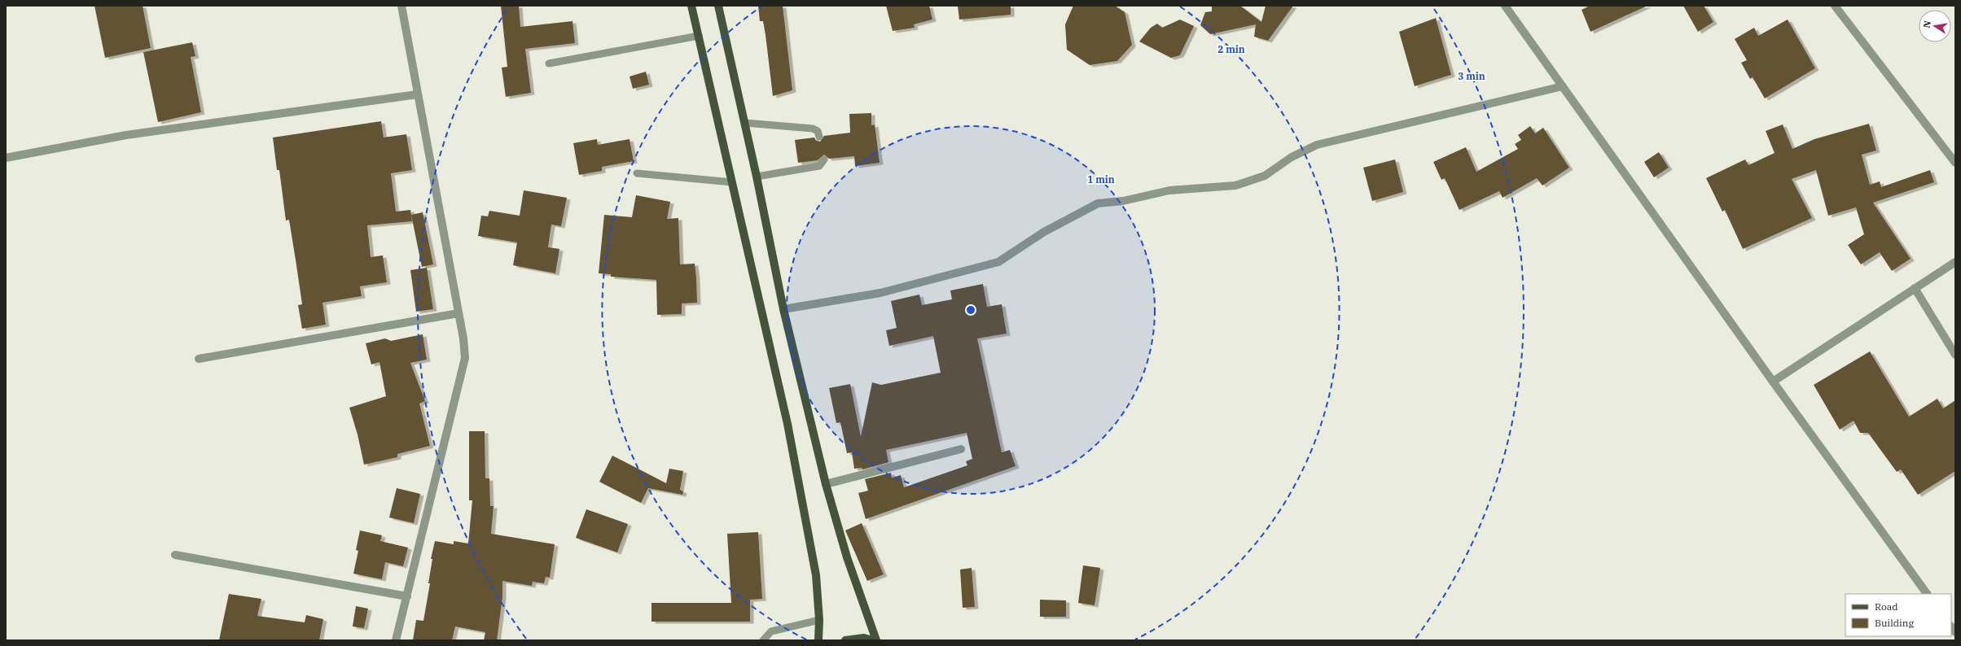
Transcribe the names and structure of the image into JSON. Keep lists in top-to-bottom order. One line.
{"legend":["Road","Building"],"north":"left","rings":["2 min","3 min","1 min"]}
